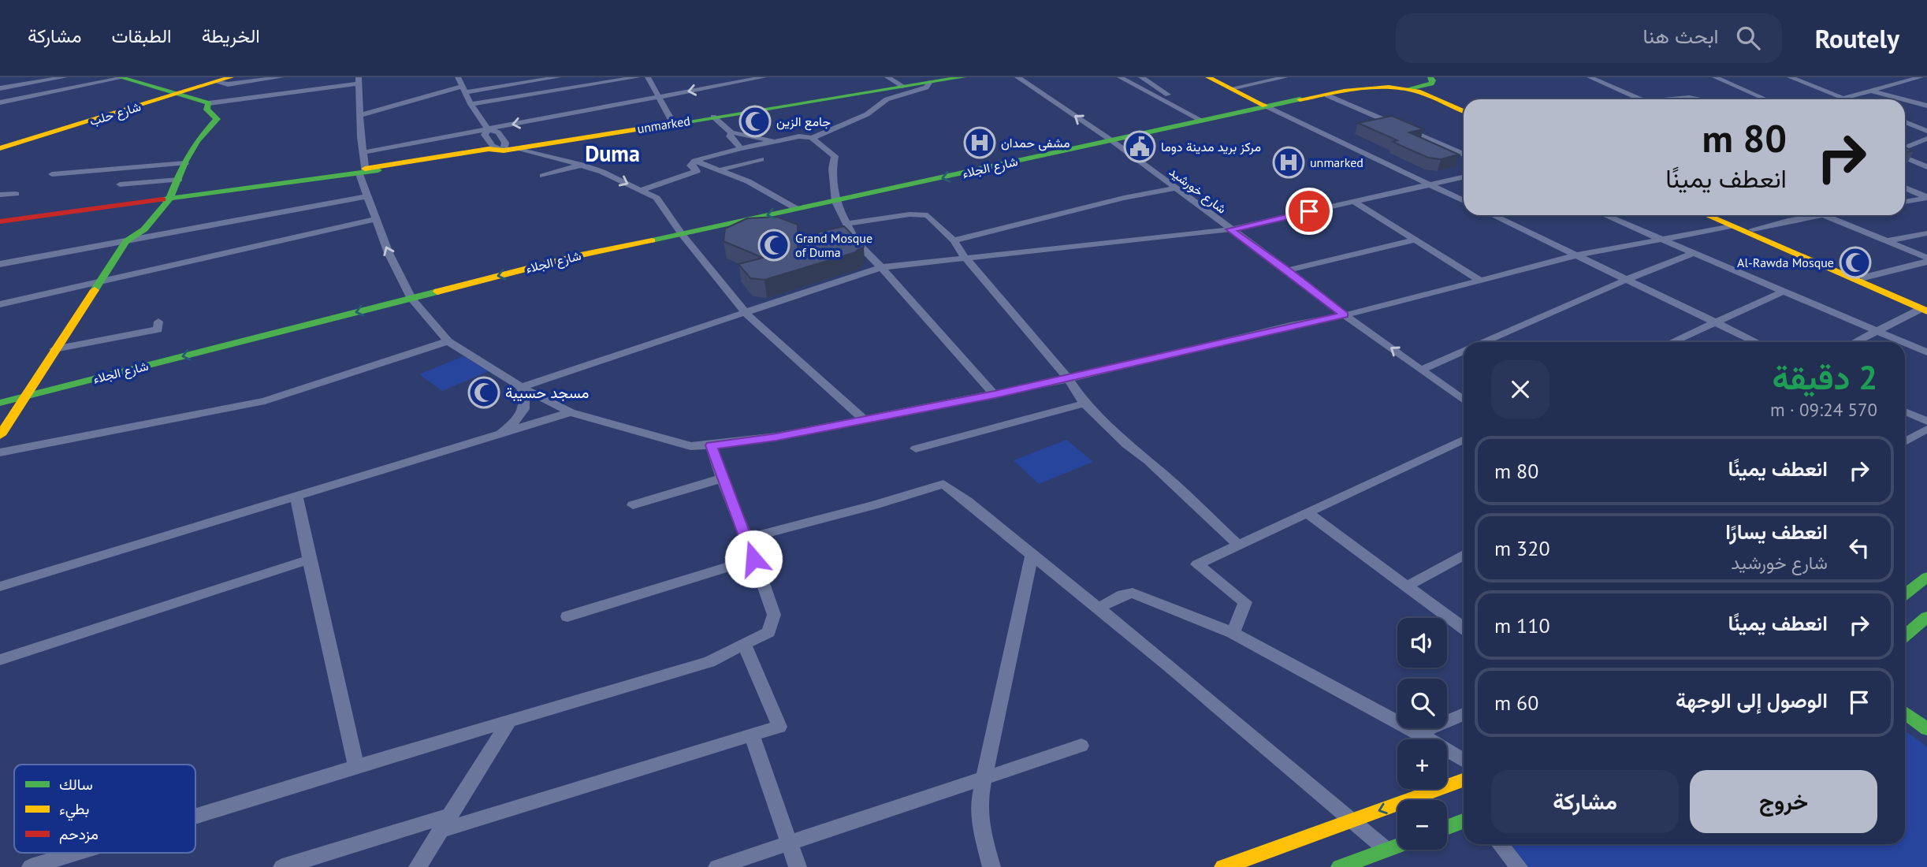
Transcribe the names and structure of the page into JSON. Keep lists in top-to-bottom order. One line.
{"streets":{"street":["شارع حلب","unmarked","شارع الجلاء","شارع خورشيد"]},"crossings":[["شارع الجلاء","شارع خورشيد"]],"districts":["Duma"],"places":{"mosque":["جامع الزين","Grand Mosque of Duma","Al-Rawda Mosque","مسجد حسيبة"],"hospital":["مشفى حمدان","unmarked"],"public building":["مركز بريد مدينة دوما"]},"legend":["سالك","بطيء","مزدحم"],"page":{"header":"Routely","search":"ابحث هنا","nav":["الخريطة","الطبقات","مشاركة"],"turn":["80 m","انعطف يمينًا"],"heading":["2 دقيقة","570 m · 09:24"],"list":[{"name":"انعطف يمينًا","value":"80 m"},{"name":"انعطف يسارًا","note":"شارع خورشيد","value":"320 m"},{"name":"انعطف يمينًا","value":"110 m"},{"name":"الوصول إلى الوجهة","value":"60 m"}],"map_buttons":["+","−"],"buttons":["خروج","مشاركة"]}}
